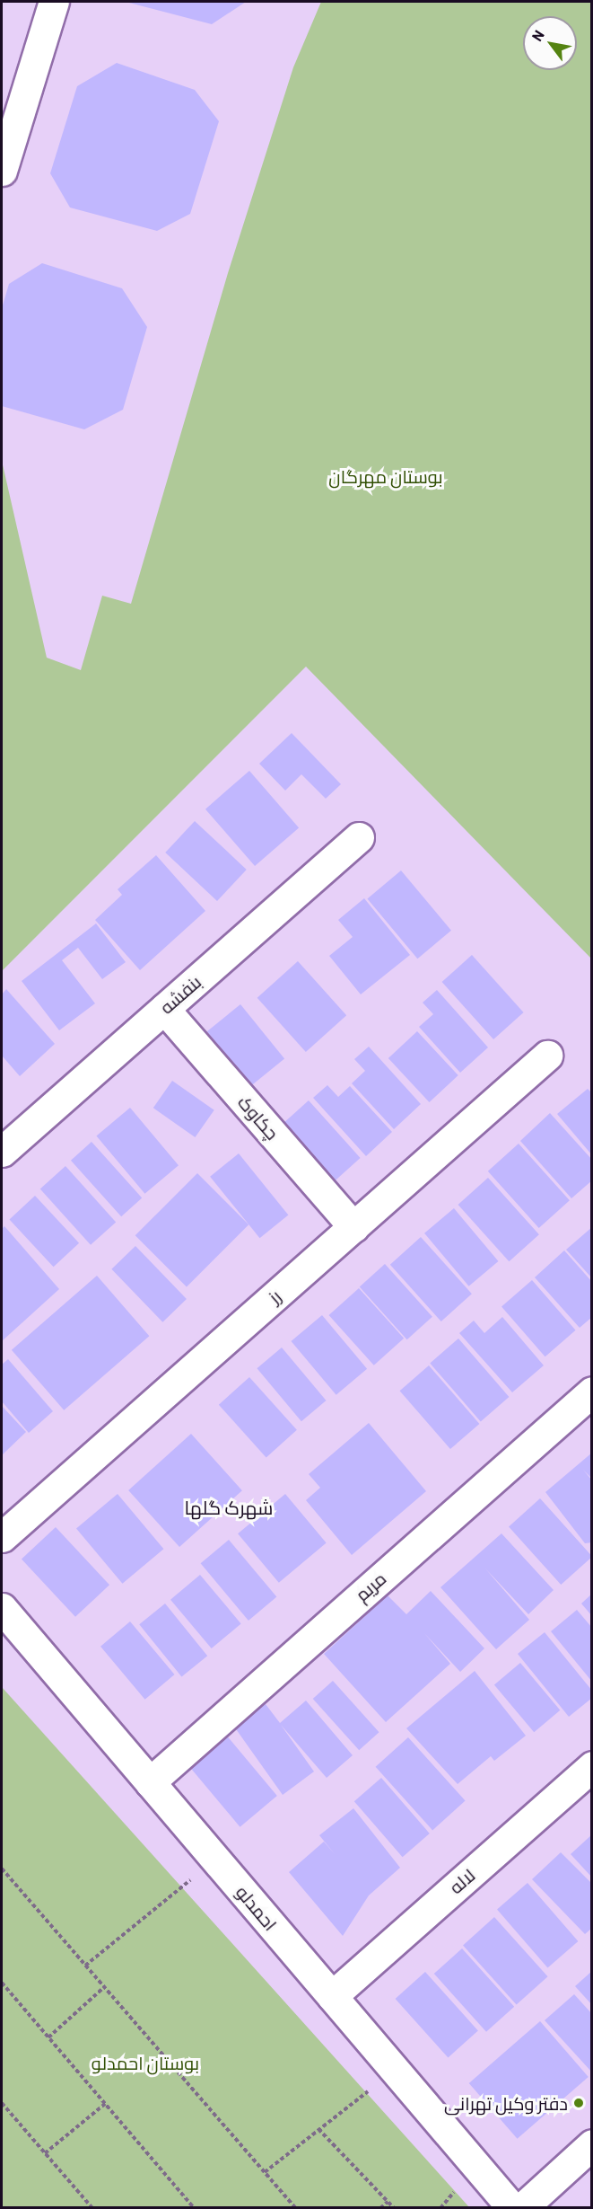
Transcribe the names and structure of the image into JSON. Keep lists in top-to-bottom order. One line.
{"streets":{"street":["بنفشه","چکاوک","رز","مریم","لاله","احمدلو"]},"crossings":[["بنفشه","چکاوک"],["چکاوک","رز"],["مریم","احمدلو"],["لاله","احمدلو"]],"districts":["شهرک گلها"],"parks":["بوستان مهرگان","بوستان احمدلو"],"places":["دفتر وکیل تهرانی"],"north":"top left"}
